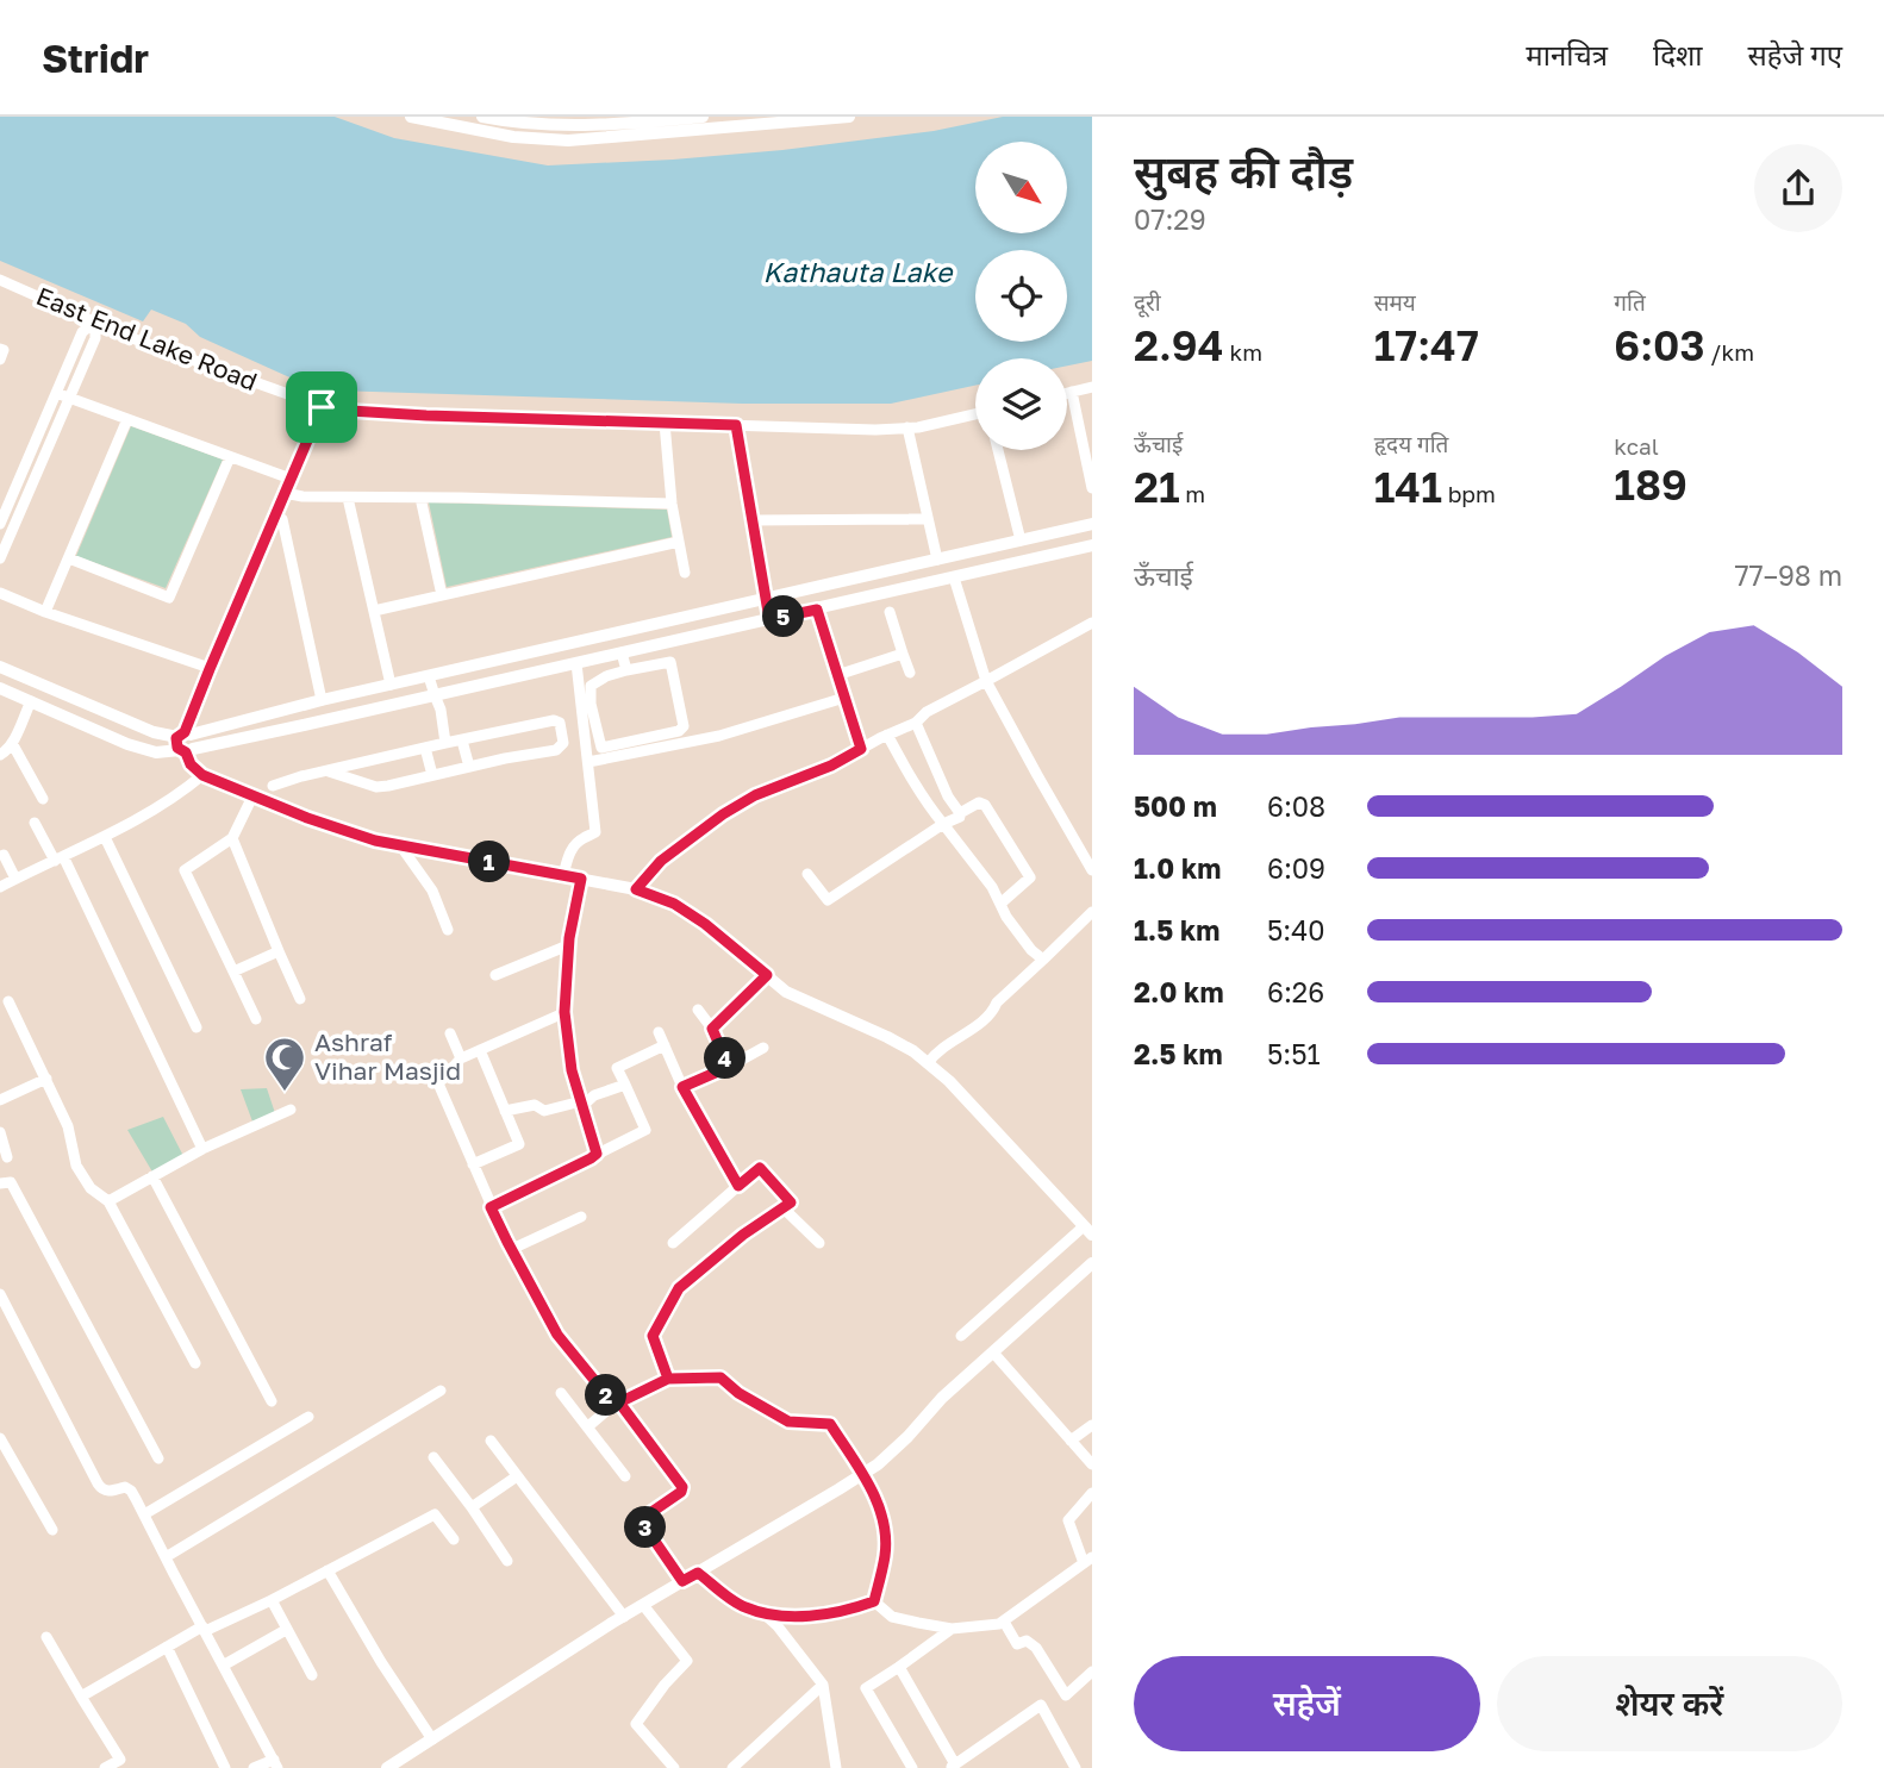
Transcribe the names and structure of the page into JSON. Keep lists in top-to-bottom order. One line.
{"streets":{"street":["East End Lake Road"]},"water":["Kathauta Lake"],"places":{"mosque":["Ashraf Vihar Masjid"]},"north":"bottom right","page":{"header":"Stridr","nav":["मानचित्र","दिशा","सहेजे गए"],"heading":["सुबह की दौड़","07:29"],"stats":[["दूरी","2.94 km"],["समय","17:47"],["गति","6:03 /km"],["ऊँचाई","21 m"],["हृदय गति","141 bpm"],["kcal","189"]],"chart":["ऊँचाई","77–98 m"],"pins":["5","1","4","2","3"],"list":[{"name":"500 m","note":"6:08"},{"name":"1.0 km","note":"6:09"},{"name":"1.5 km","note":"5:40"},{"name":"2.0 km","note":"6:26"},{"name":"2.5 km","note":"5:51"}],"buttons":["सहेजें","शेयर करें"]}}
